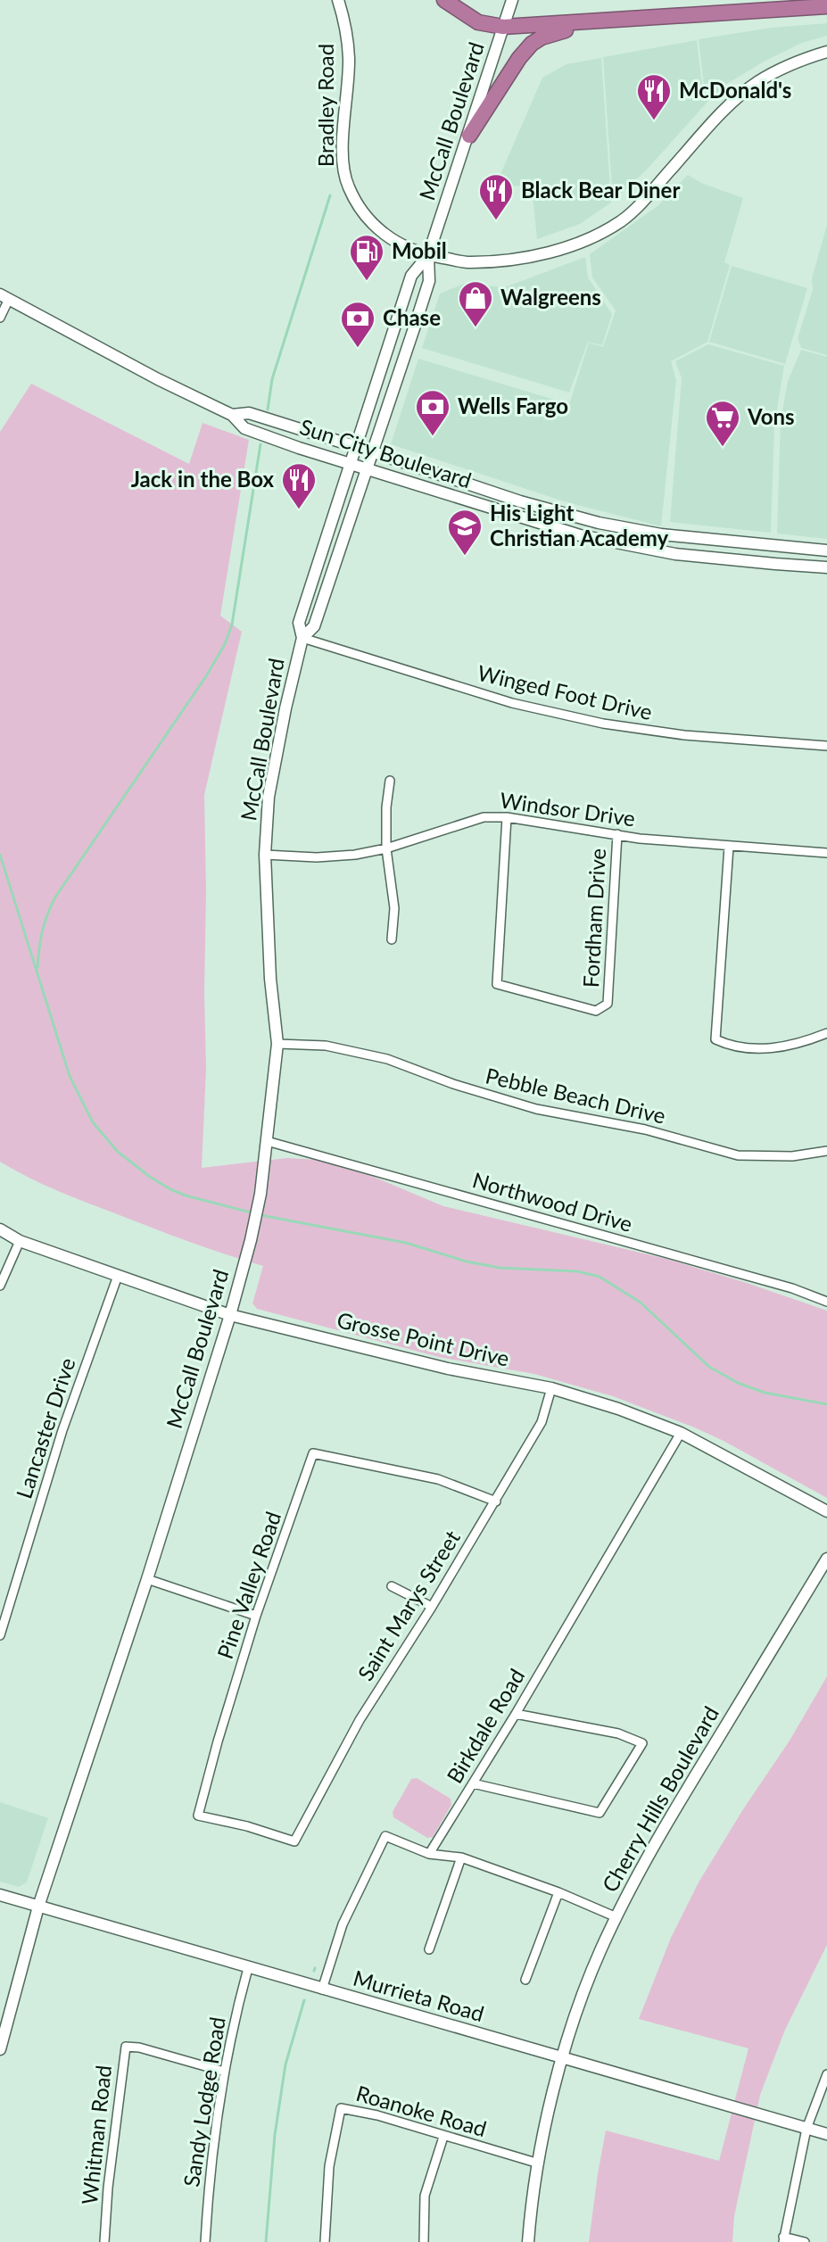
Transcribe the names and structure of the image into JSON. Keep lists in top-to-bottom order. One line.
{"streets":{"street":["Bradley Road","McCall Boulevard","Sun City Boulevard","Winged Foot Drive","Windsor Drive","Fordham Drive","Pebble Beach Drive","Northwood Drive","Grosse Point Drive","Lancaster Drive","Pine Valley Road","Saint Marys Street","Birkdale Road","Cherry Hills Boulevard","Murrieta Road","Sandy Lodge Road","Roanoke Road","Whitman Road"]},"crossings":[["Bradley Road","McCall Boulevard"],["McCall Boulevard","Sun City Boulevard"],["McCall Boulevard","Winged Foot Drive"],["McCall Boulevard","Windsor Drive"],["McCall Boulevard","Pebble Beach Drive"],["McCall Boulevard","Northwood Drive"],["McCall Boulevard","Grosse Point Drive"],["McCall Boulevard","Murrieta Road"],["Windsor Drive","Fordham Drive"],["Grosse Point Drive","Lancaster Drive"],["Grosse Point Drive","Saint Marys Street"],["Grosse Point Drive","Birkdale Road"],["Pine Valley Road","Saint Marys Street"],["Cherry Hills Boulevard","Murrieta Road"],["Cherry Hills Boulevard","Roanoke Road"],["Murrieta Road","Sandy Lodge Road"],["Sandy Lodge Road","Whitman Road"]],"places":{"restaurant":["McDonald's","Black Bear Diner","Jack in the Box"],"fuel station":["Mobil"],"shop":["Walgreens"],"bank":["Chase","Wells Fargo"],"supermarket":["Vons"],"school or university":["His Light Christian Academy"]}}
